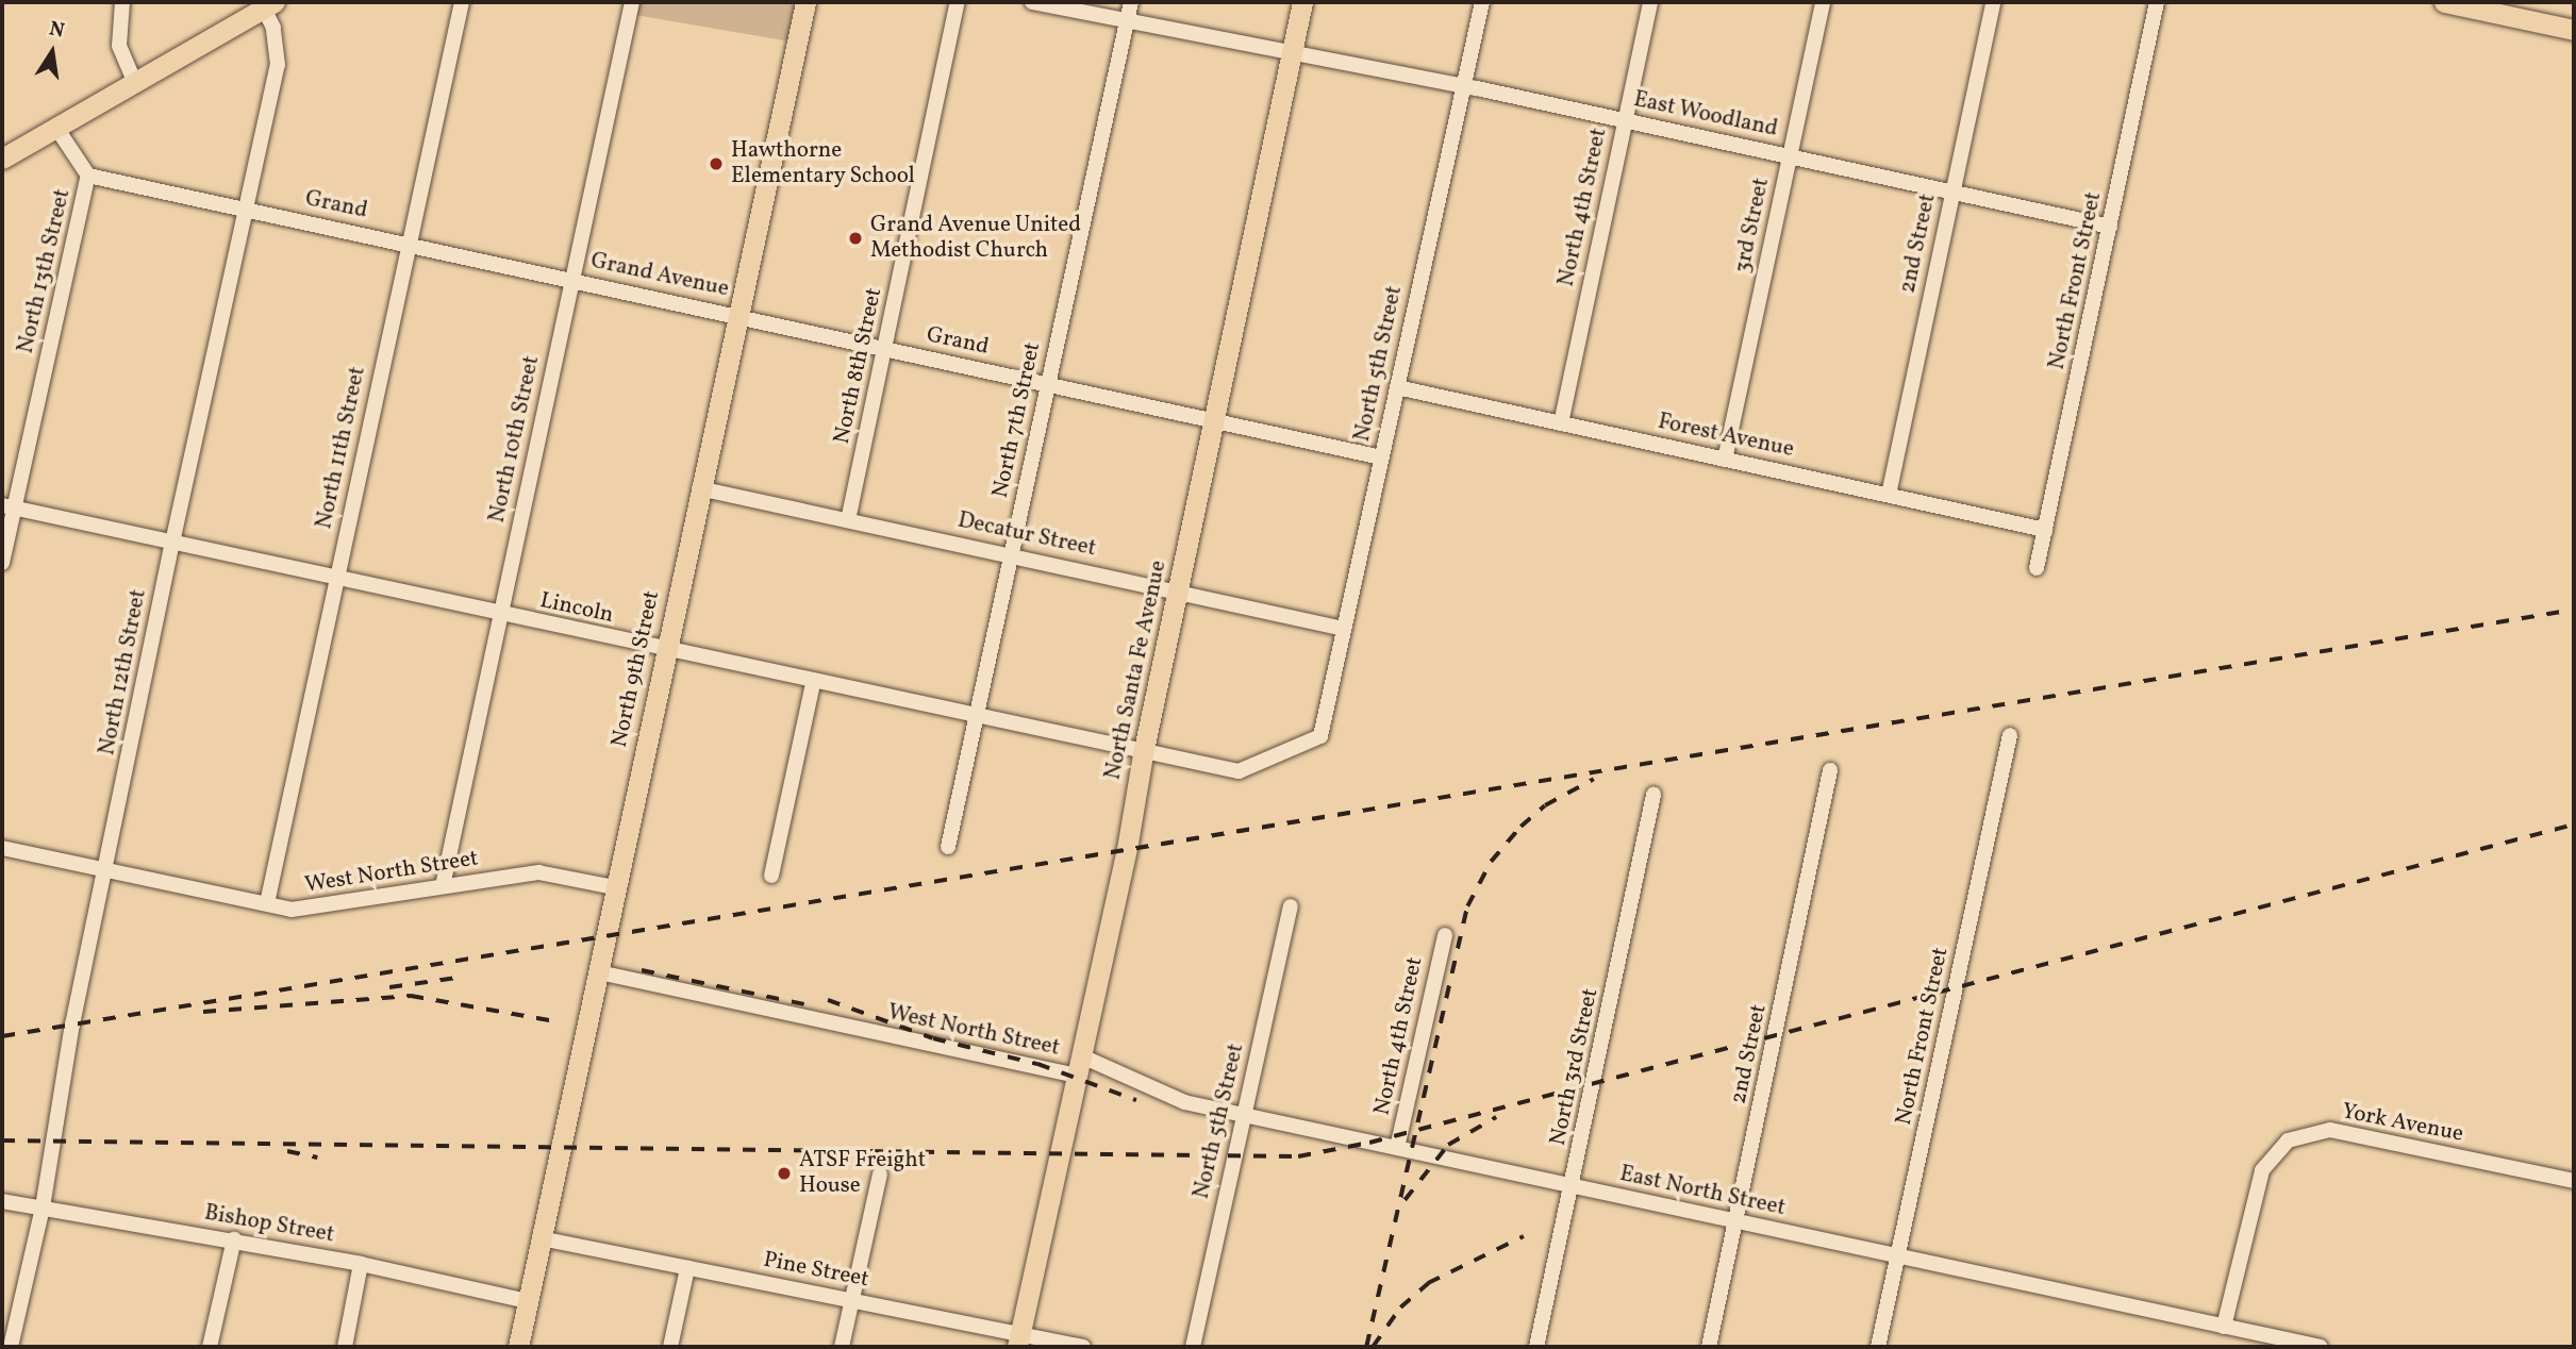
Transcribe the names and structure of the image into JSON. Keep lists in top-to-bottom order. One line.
{"streets":{"main road":["North 9th Street","North Santa Fe Avenue"],"street":["East Woodland","Grand","North 4th Street","3rd Street","2nd Street","North 13th Street","Grand Avenue","North Front Street","North 5th Street","North 8th Street","North 7th Street","Forest Avenue","North 10th Street","North 11th Street","Decatur Street","Lincoln","North 12th Street","West North Street","North 3rd Street","York Avenue","East North Street","Bishop Street","Pine Street"]},"crossings":[["East Woodland","North 4th Street"],["East Woodland","3rd Street"],["East Woodland","2nd Street"],["East Woodland","North Front Street"],["East Woodland","North 5th Street"],["East Woodland","North 7th Street"],["East Woodland","North Santa Fe Avenue"],["Grand","North 13th Street"],["Grand","Grand Avenue"],["Grand","North 5th Street"],["Grand","North 8th Street"],["Grand","North 7th Street"],["Grand","North 10th Street"],["Grand","North 11th Street"],["Grand","North 9th Street"],["Grand","North Santa Fe Avenue"],["Grand","North 12th Street"],["North 4th Street","Forest Avenue"],["North 4th Street","East North Street"],["3rd Street","Forest Avenue"],["2nd Street","Forest Avenue"],["2nd Street","East North Street"],["North 13th Street","Lincoln"],["Grand Avenue","North 10th Street"],["Grand Avenue","North 9th Street"],["North Front Street","Forest Avenue"],["North Front Street","East North Street"],["North 5th Street","Forest Avenue"],["North 5th Street","Decatur Street"],["North 5th Street","Lincoln"],["North 5th Street","East North Street"],["North 8th Street","Decatur Street"],["North 7th Street","Decatur Street"],["North 7th Street","Lincoln"],["North 10th Street","Lincoln"],["North 10th Street","West North Street"],["North 11th Street","Lincoln"],["North 11th Street","West North Street"],["Decatur Street","North 9th Street"],["Decatur Street","North Santa Fe Avenue"],["Lincoln","North 9th Street"],["Lincoln","North Santa Fe Avenue"],["Lincoln","North 12th Street"],["North 9th Street","West North Street"],["North 9th Street","Bishop Street"],["North 9th Street","Pine Street"],["North Santa Fe Avenue","West North Street"],["North Santa Fe Avenue","East North Street"],["North Santa Fe Avenue","Pine Street"],["North 12th Street","West North Street"],["North 12th Street","Bishop Street"],["West North Street","East North Street"],["North 3rd Street","East North Street"],["York Avenue","East North Street"]],"places":["Hawthorne Elementary School","Grand Avenue United Methodist Church","ATSF Freight House"],"north":"top"}
